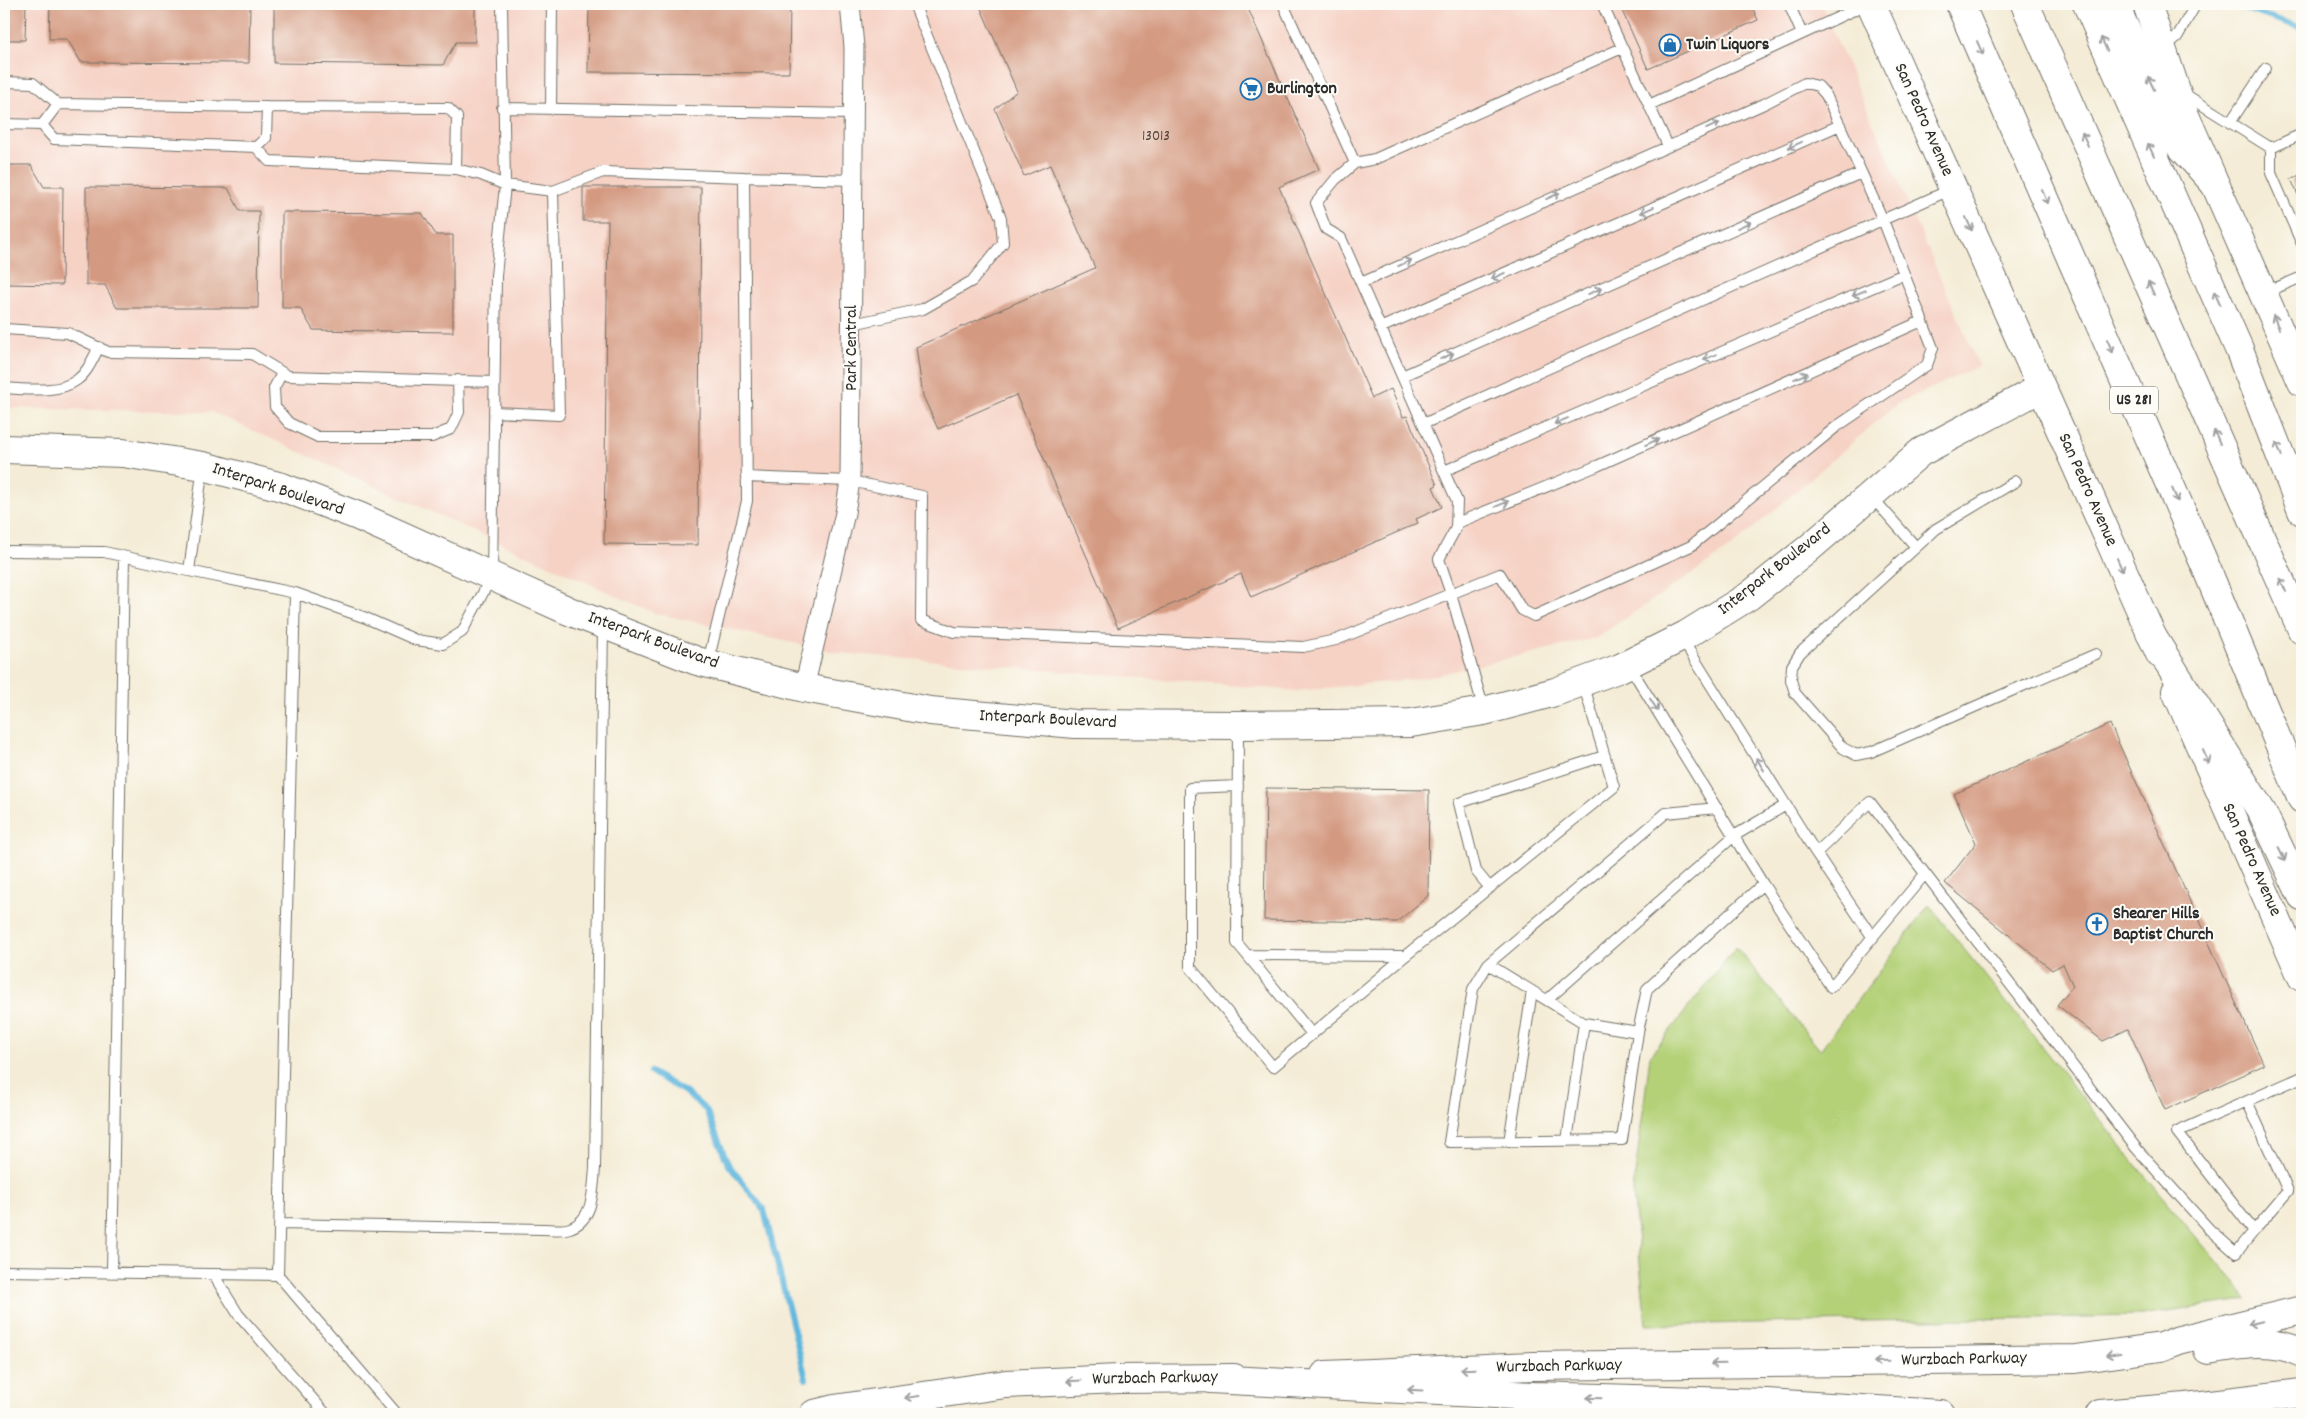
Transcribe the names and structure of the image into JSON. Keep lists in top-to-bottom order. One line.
{"streets":{"main road":["San Pedro Avenue","US 281","Interpark Boulevard","Wurzbach Parkway"],"street":["Park Central"]},"crossings":[["San Pedro Avenue","Interpark Boulevard"],["Park Central","Interpark Boulevard"]],"places":{"shop":["Twin Liquors"],"supermarket":["Burlington"],"church":["Shearer Hills Baptist Church"]},"house_numbers":["13013"]}
